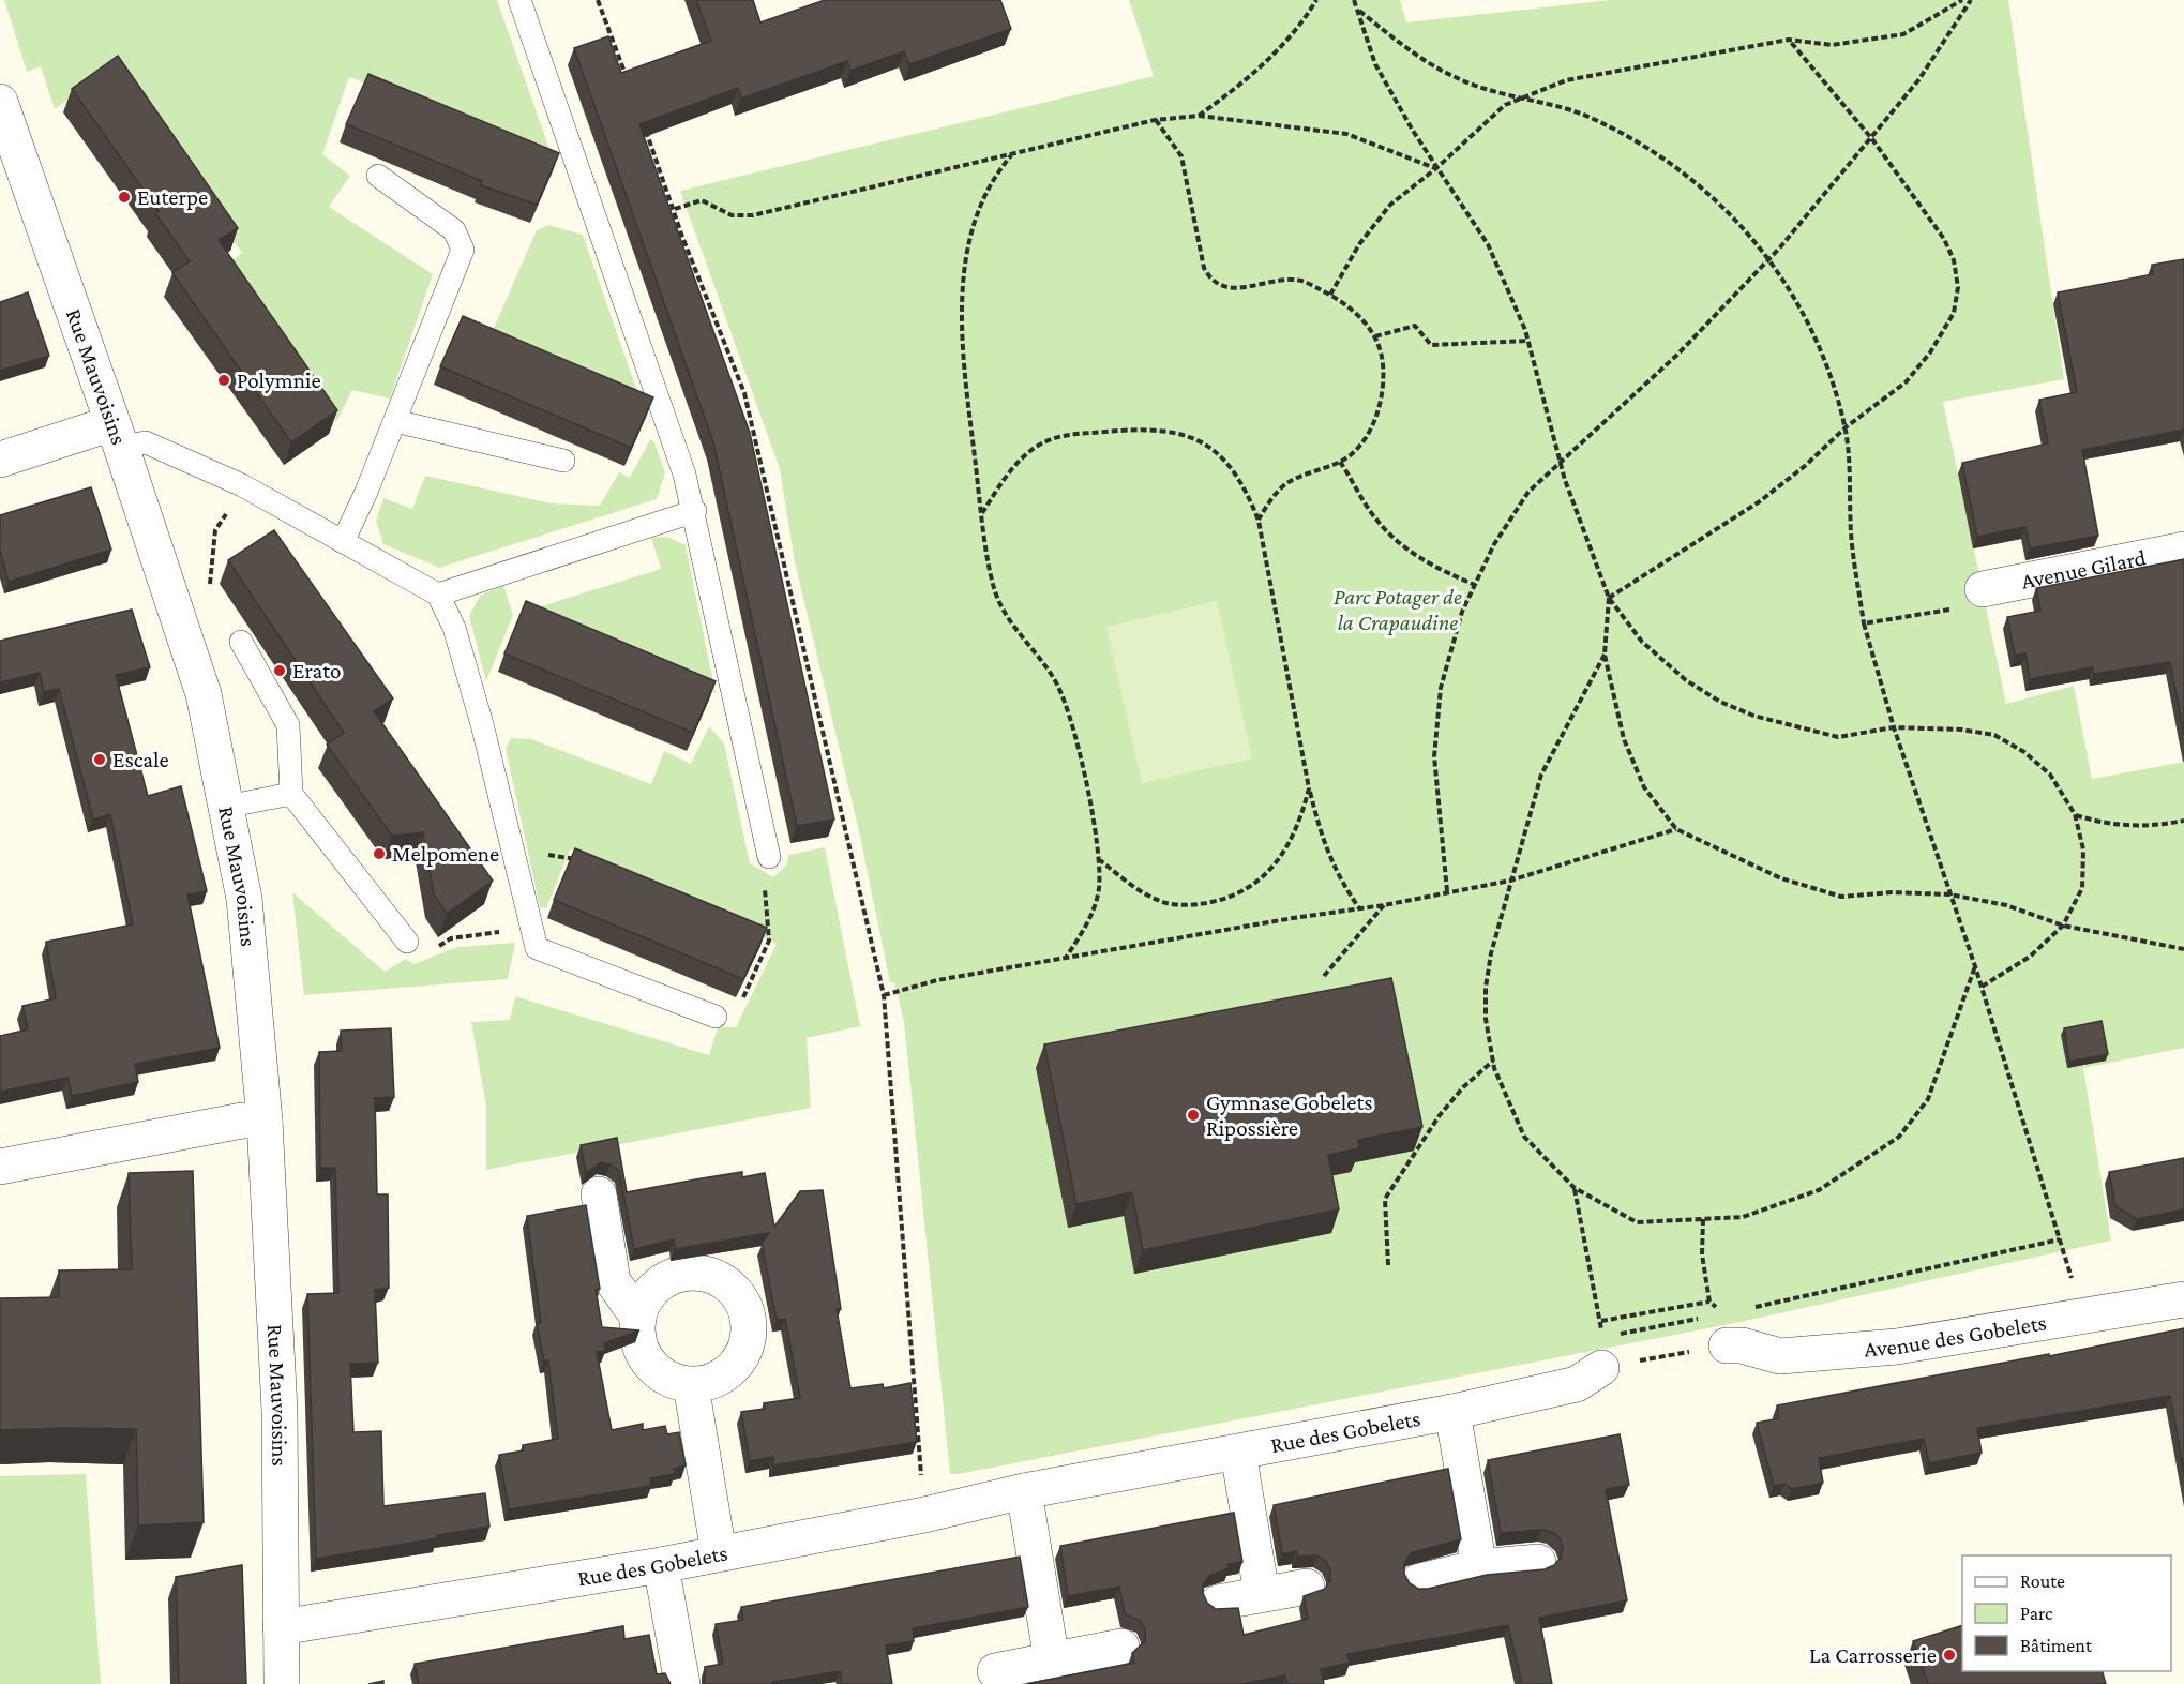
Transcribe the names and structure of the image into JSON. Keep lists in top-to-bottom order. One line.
{"streets":{"street":["Rue Mauvoisins","Avenue Gilard","Avenue des Gobelets","Rue des Gobelets"]},"crossings":[["Rue Mauvoisins","Rue des Gobelets"]],"parks":["Parc Potager de la Crapaudine"],"places":["Euterpe","Polymnie","Erato","Escale","Melpomene","Gymnase Gobelets Ripossière","La Carrosserie"],"legend":["Route","Parc","Bâtiment"]}
